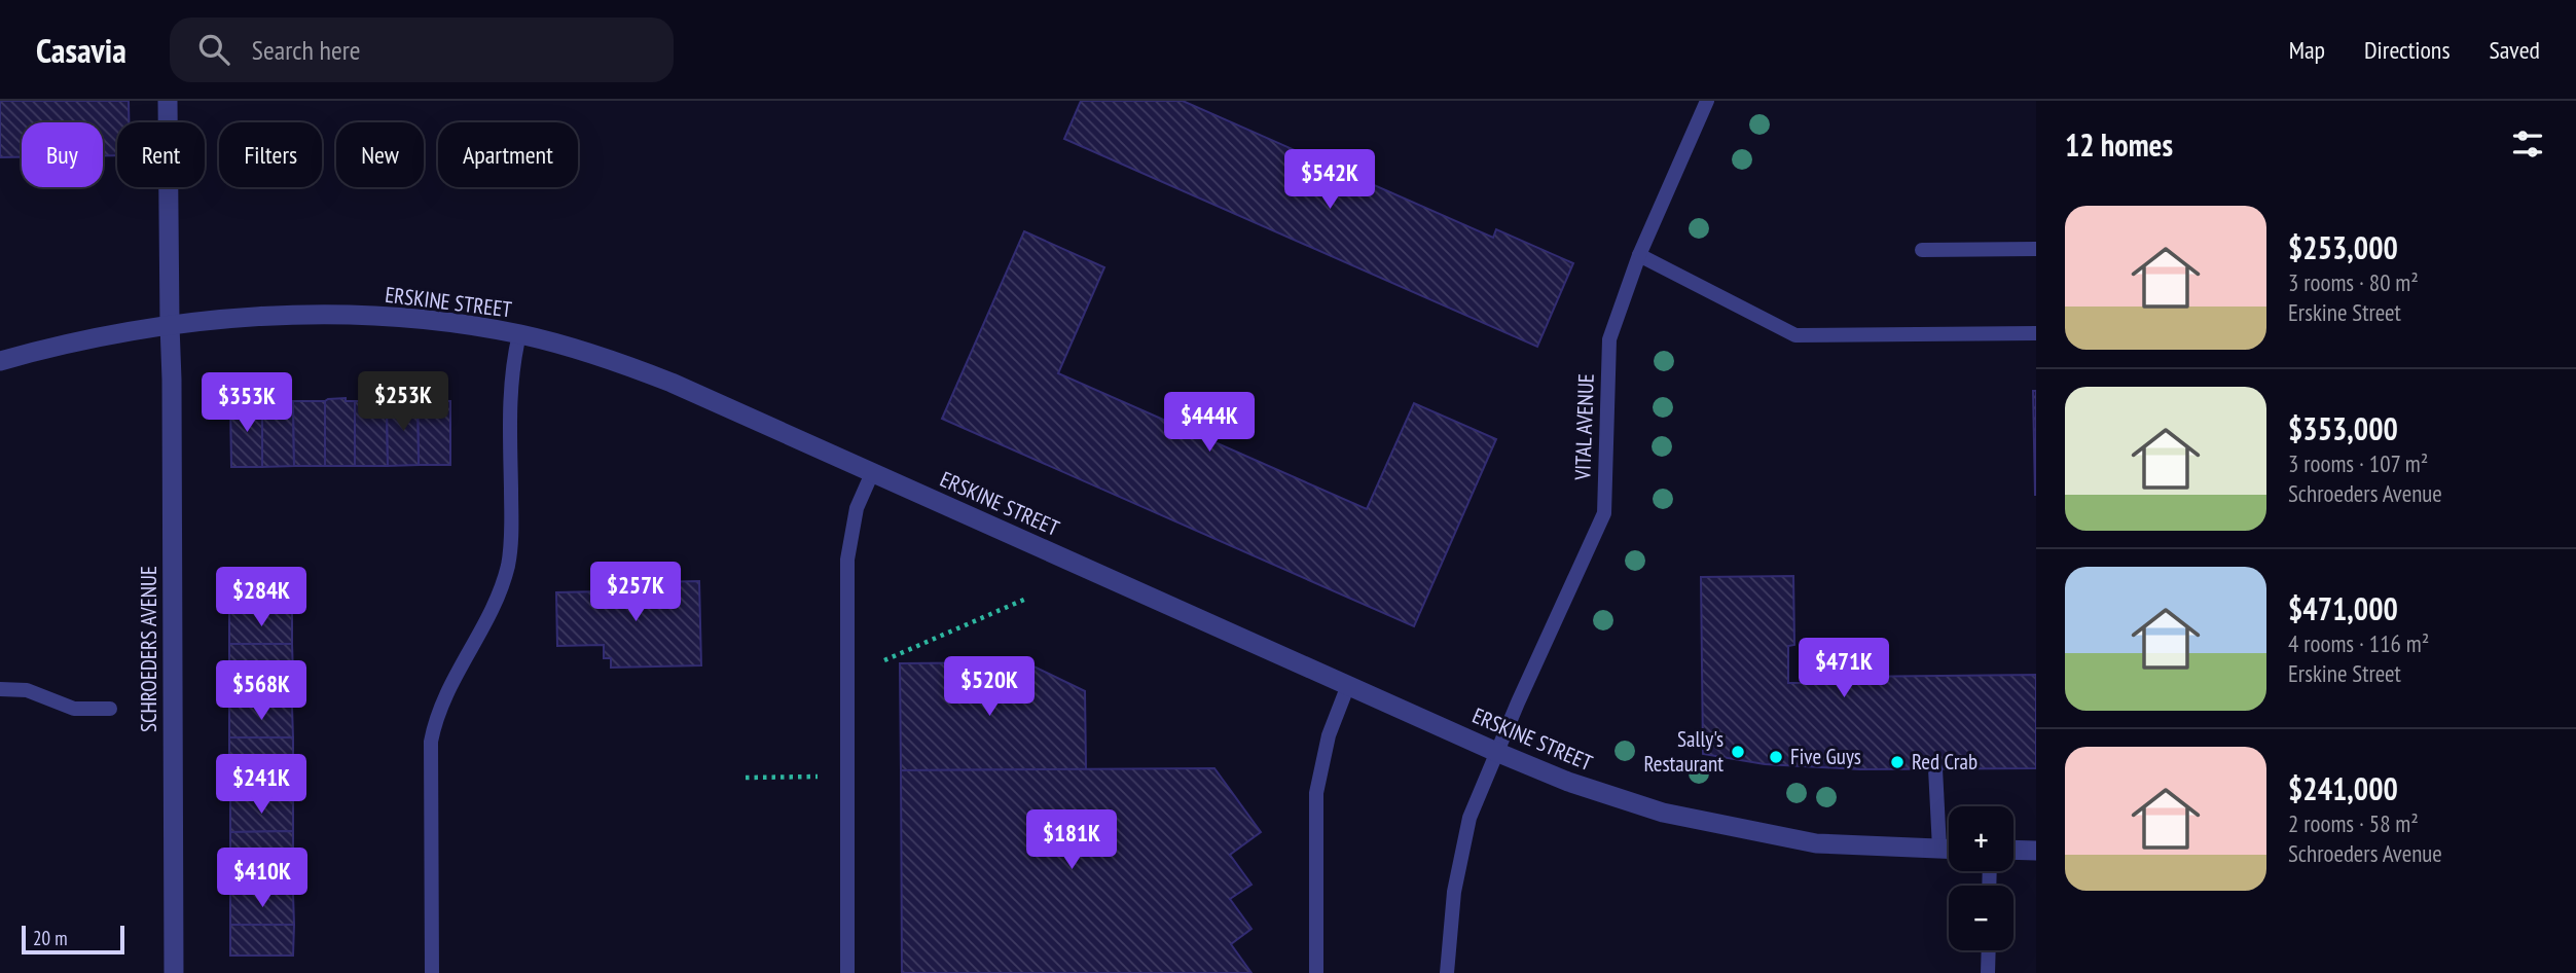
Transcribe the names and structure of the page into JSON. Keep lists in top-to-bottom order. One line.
{"streets":{"street":["ERSKINE STREET","SCHROEDERS AVENUE"],"lane":["VITAL AVENUE"]},"crossings":[["ERSKINE STREET","VITAL AVENUE"],["ERSKINE STREET","SCHROEDERS AVENUE"]],"places":["Sally's Restaurant","Five Guys","Red Crab"],"scale_bar":"20 m","page":{"header":"Casavia","search":"Search here","nav":["Map","Directions","Saved"],"heading":"12 homes","chip":["Buy","Rent","Filters","New","Apartment"],"price":["$542K","$253K","$353K","$444K","$257K","$284K","$471K","$520K","$568K","$241K","$181K","$410K"],"list":[{"name":"$253,000","note":"3 rooms · 80 m² · Erskine Street"},{"name":"$353,000","note":"3 rooms · 107 m² · Schroeders Avenue"},{"name":"$471,000","note":"4 rooms · 116 m² · Erskine Street"},{"name":"$241,000","note":"2 rooms · 58 m² · Schroeders Avenue"}],"map_buttons":["+","−"],"scale":"20 m"}}
